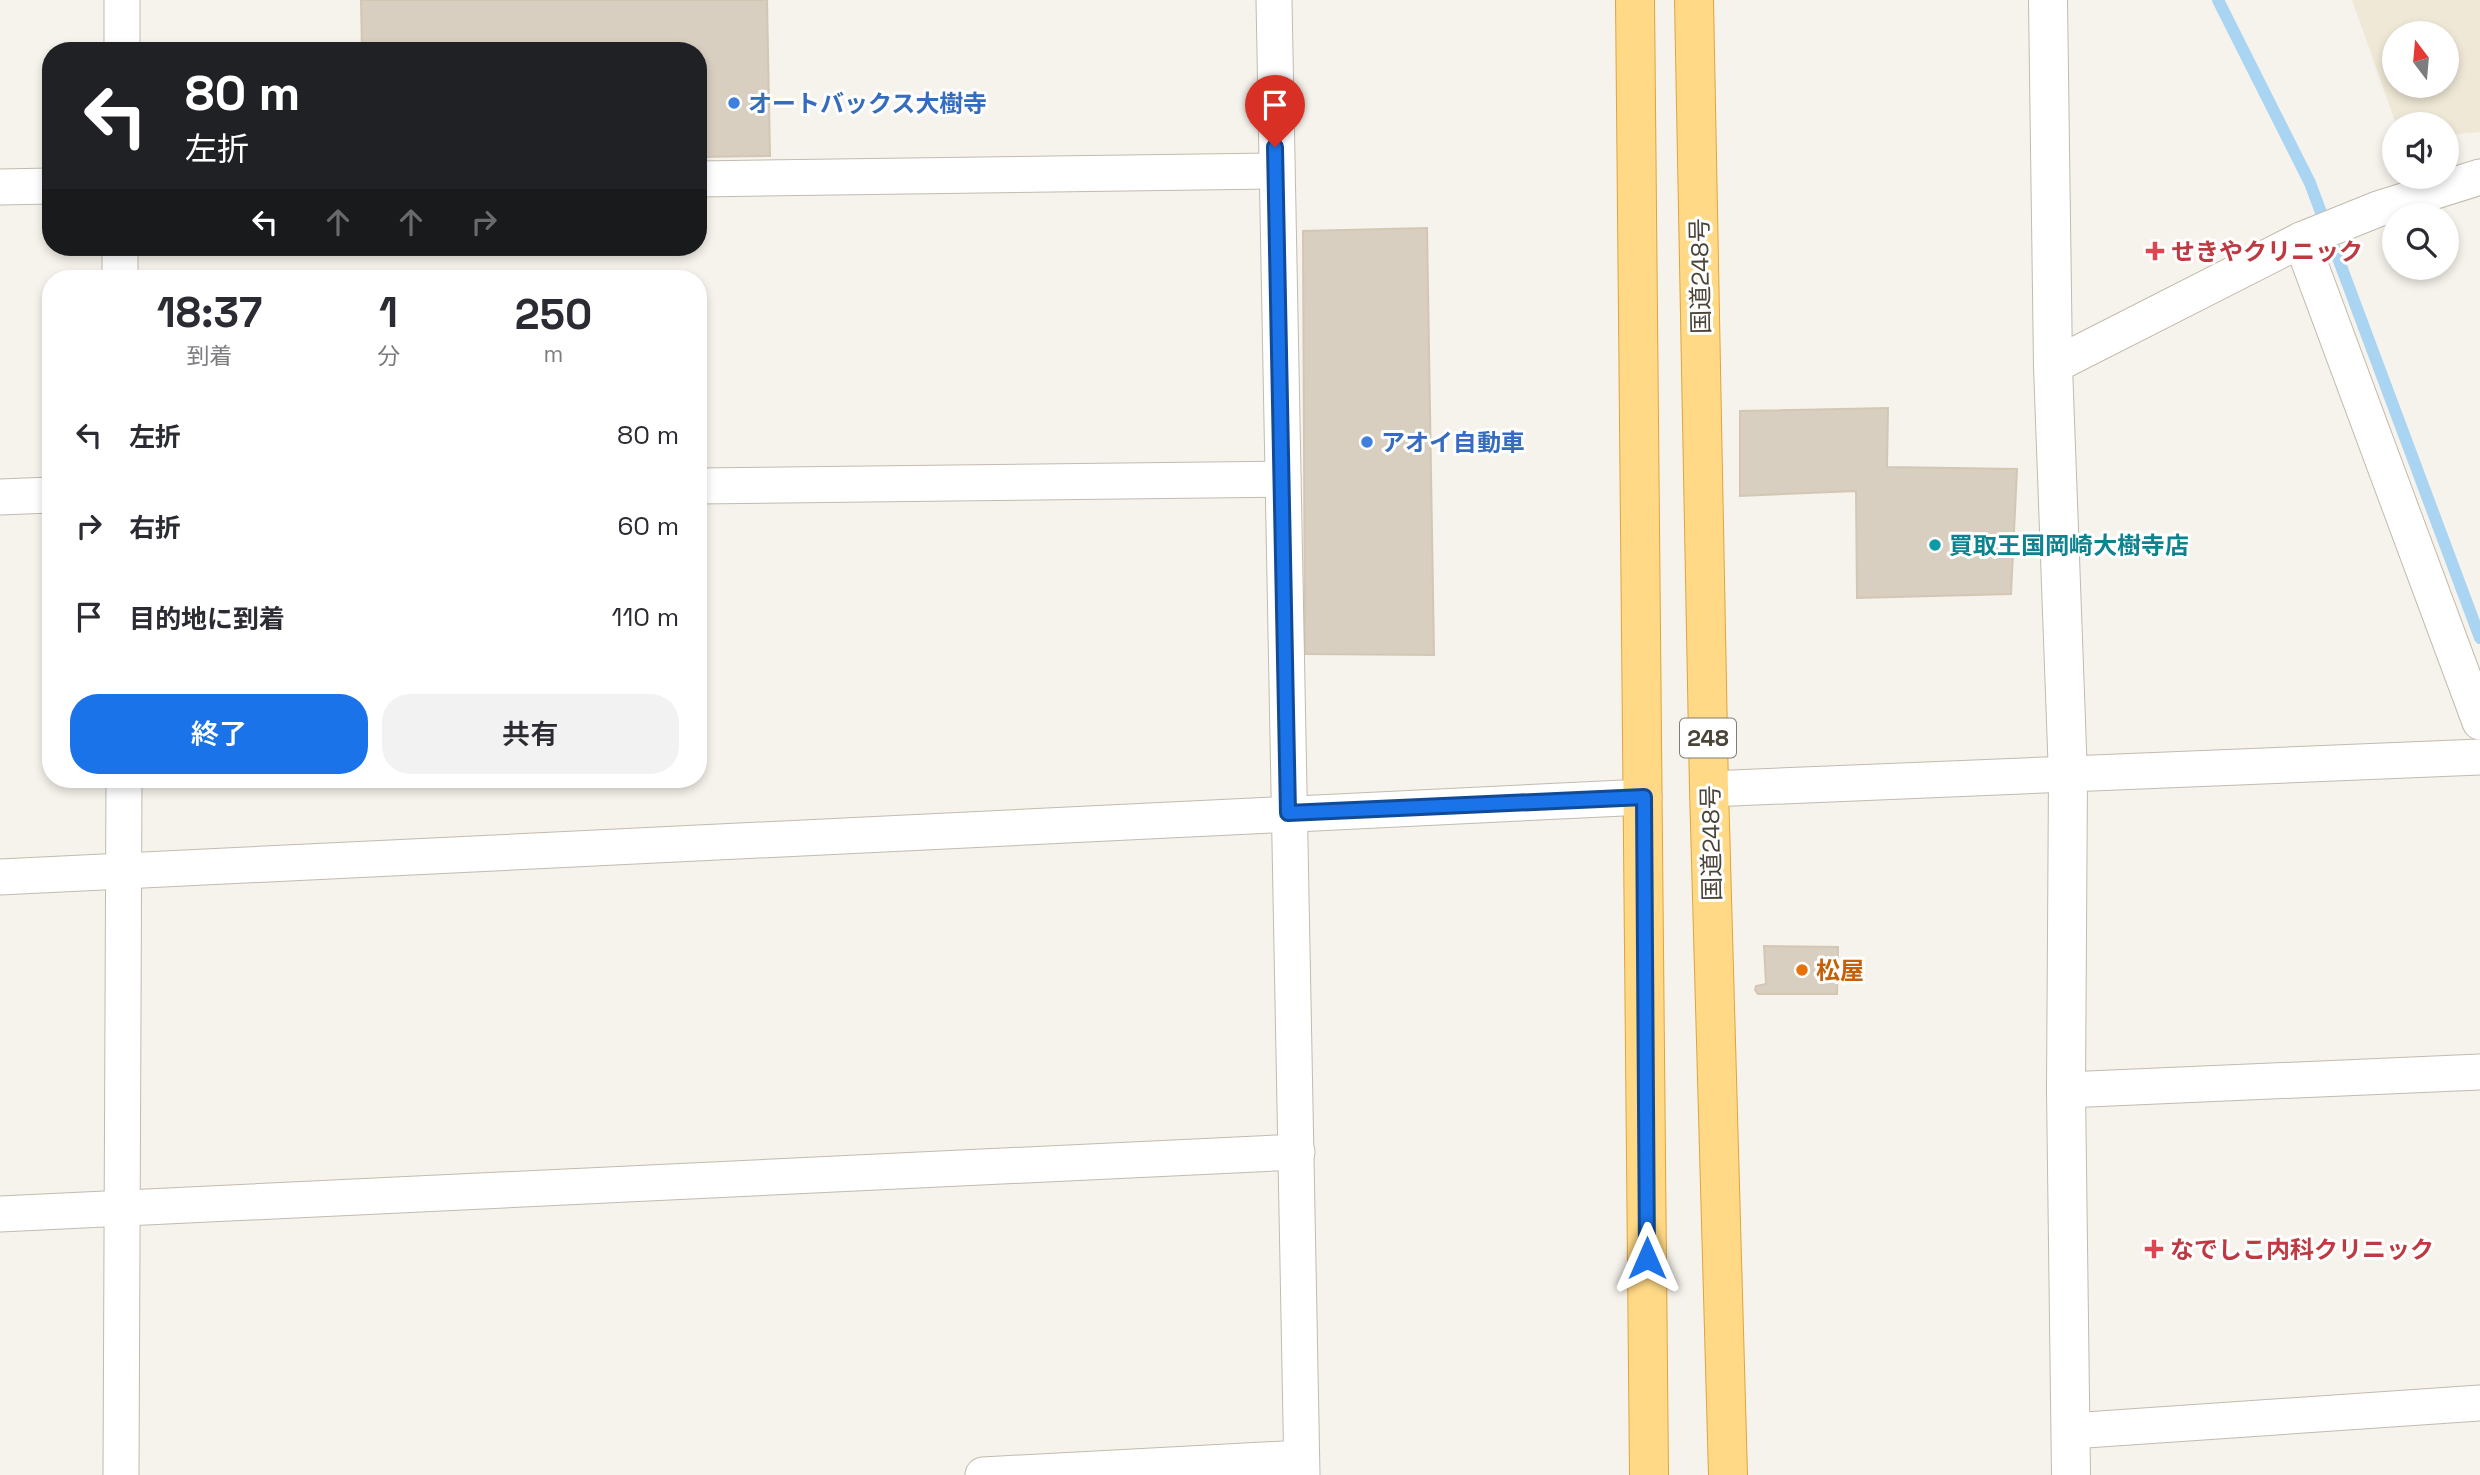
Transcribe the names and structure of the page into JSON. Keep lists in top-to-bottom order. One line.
{"streets":{"highway":["国道248号","248"]},"places":{"other":["オートバックス大樹寺","アオイ自動車","買取王国岡崎大樹寺店","松屋"],"health":["せきやクリニック","なでしこ内科クリニック"]},"north":"top","page":{"turn":["80 m","左折"],"eta":["18:37","到着","1","分","250","m"],"list":[{"name":"左折","value":"80 m"},{"name":"右折","value":"60 m"},{"name":"目的地に到着","value":"110 m"}],"buttons":["終了","共有"]}}
